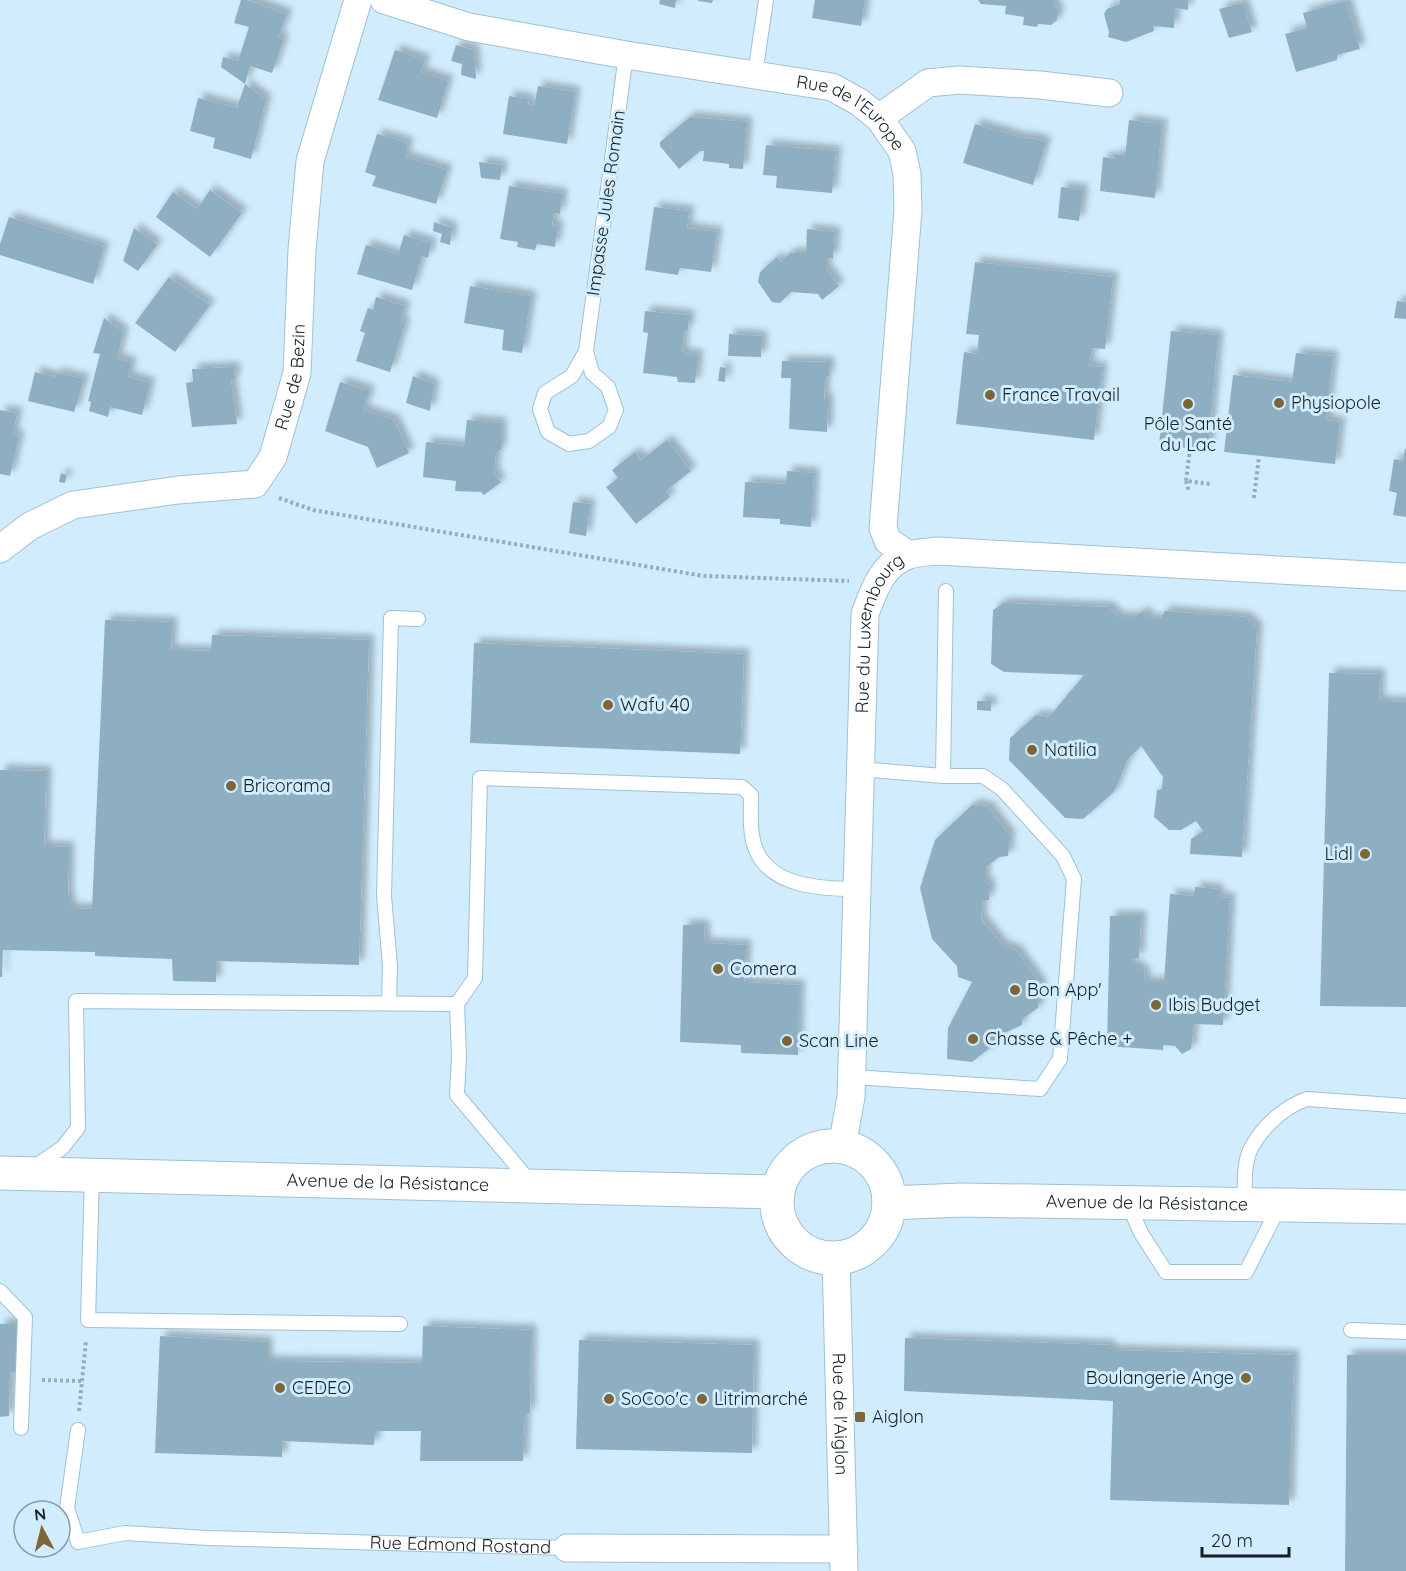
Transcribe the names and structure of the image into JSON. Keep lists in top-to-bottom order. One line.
{"streets":{"main road":["Avenue de la Résistance"],"street":["Rue de l'Europe","Rue de Bezin","Rue du Luxembourg","Rue de l'Aiglon","Rue Edmond Rostand"],"lane":["Impasse Jules Romain"]},"crossings":[["Rue de l'Europe","Impasse Jules Romain"],["Rue de l'Europe","Rue du Luxembourg"],["Rue du Luxembourg","Avenue de la Résistance"],["Rue du Luxembourg","Rue de l'Aiglon"],["Avenue de la Résistance","Rue de l'Aiglon"],["Rue de l'Aiglon","Rue Edmond Rostand"]],"places":{"other":["France Travail","Physiopole","Pôle Santé du Lac","Wafu 40","Natilia","Bricorama","Lidl","Comera","Bon App'","Ibis Budget","Chasse & Pêche +","Scan Line","Boulangerie Ange","CEDEO","SoCoo'c","Litrimarché"],"transit":["Aiglon"]},"scale_bar":"20 m","north":"top"}
